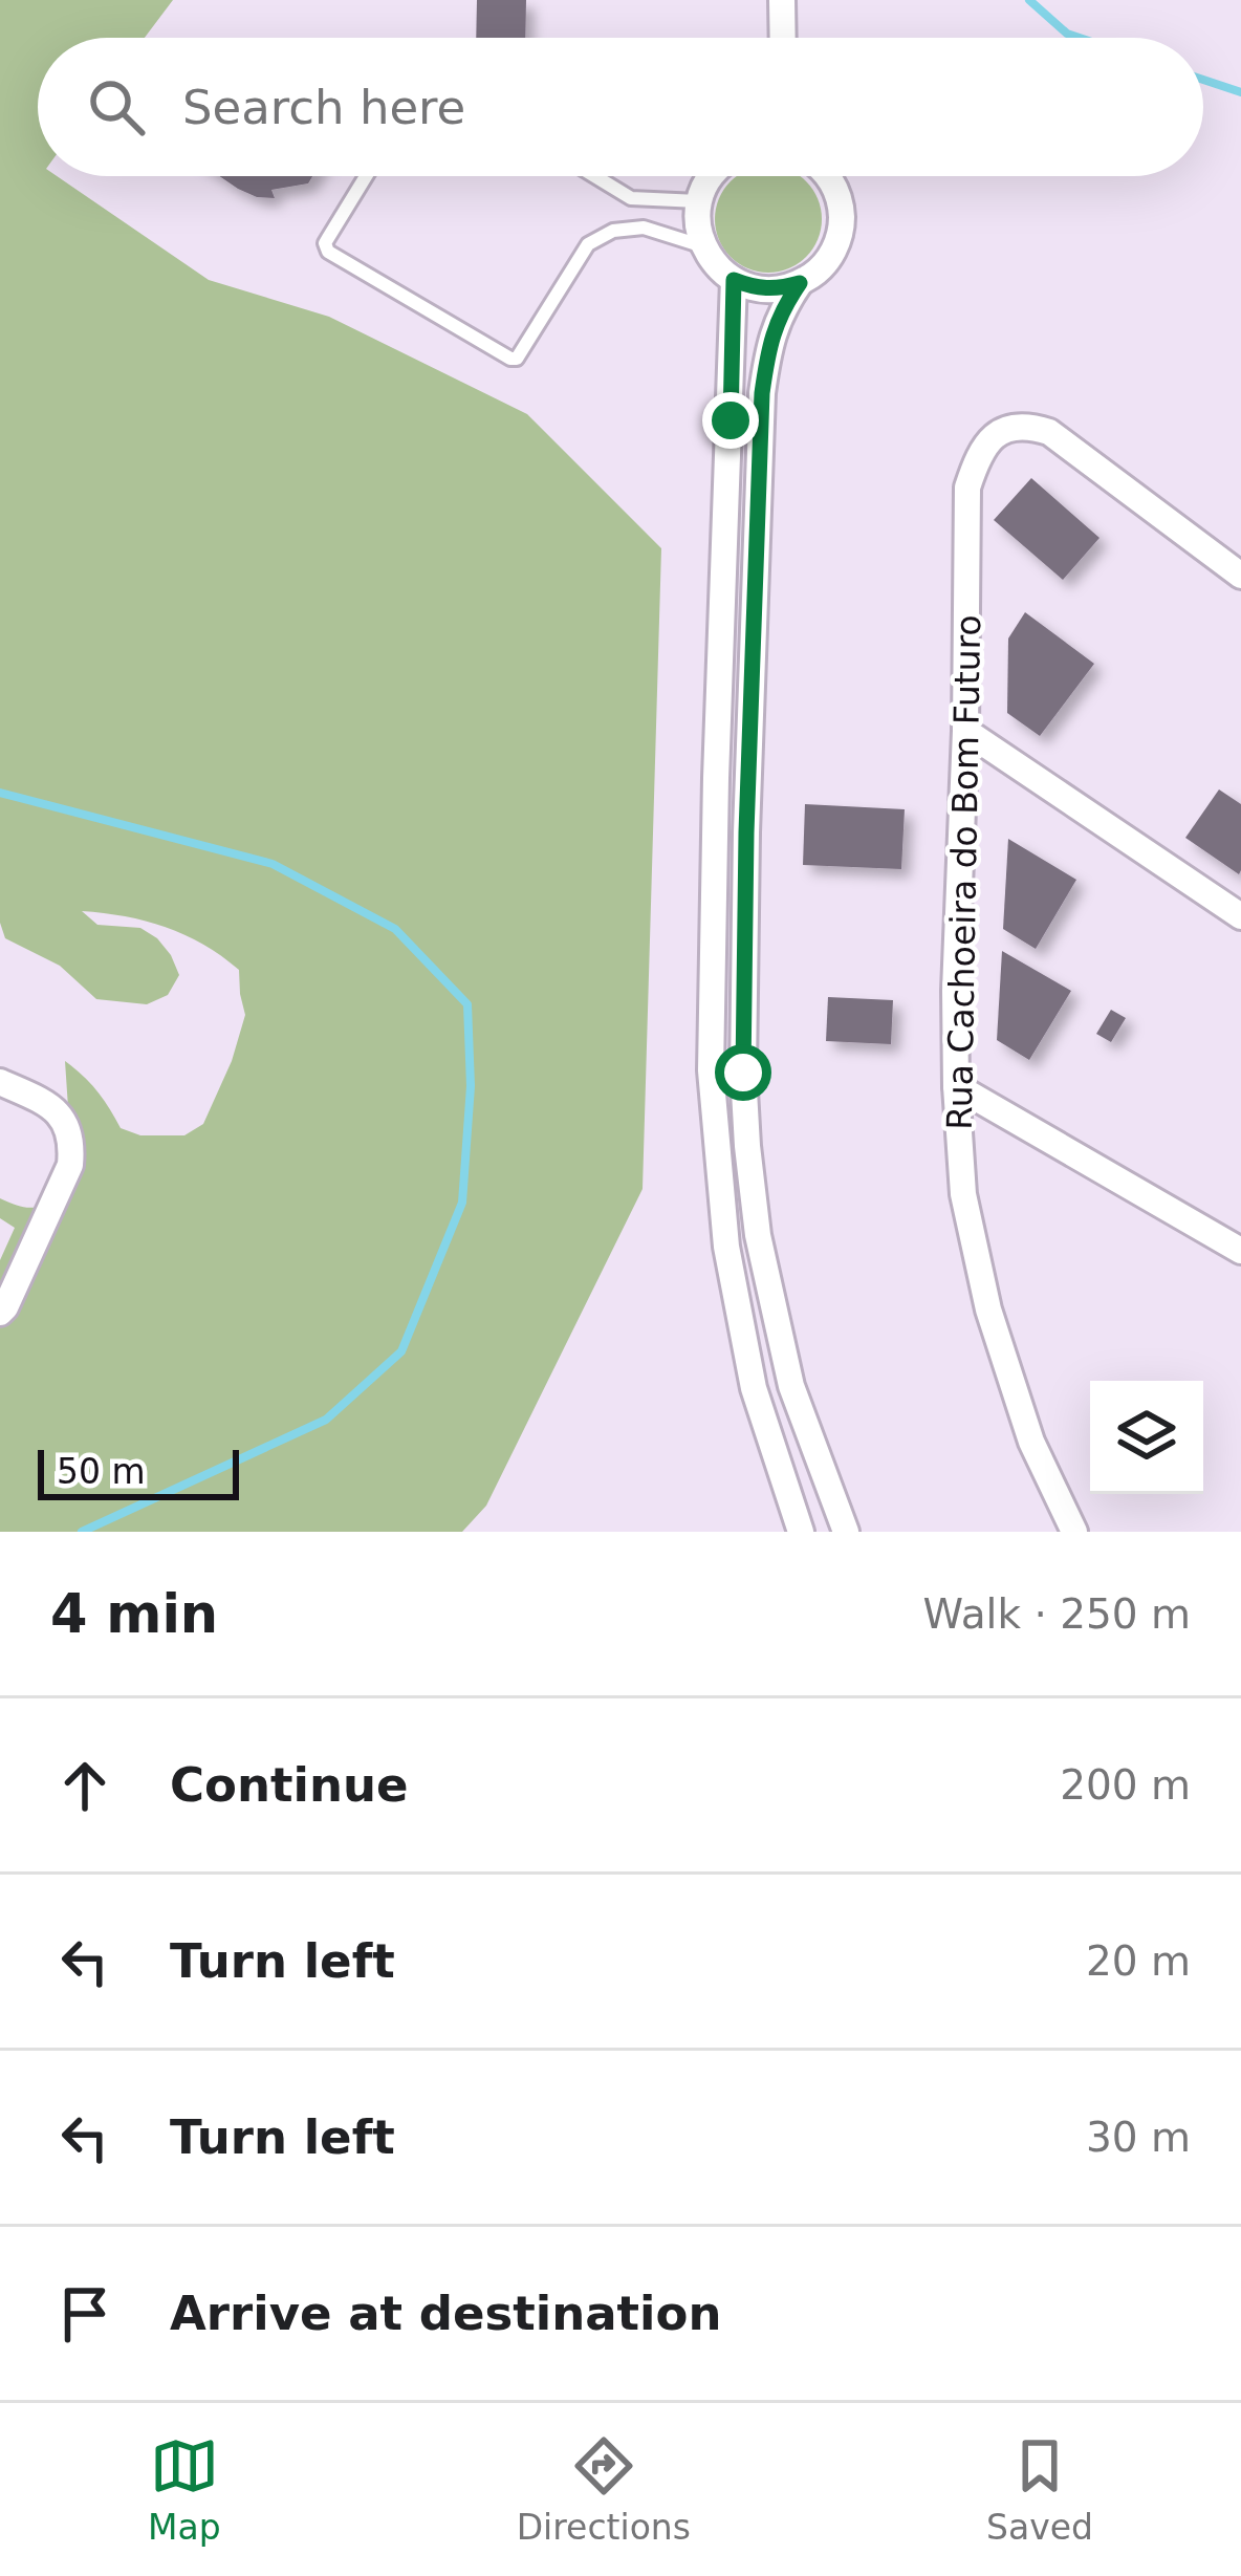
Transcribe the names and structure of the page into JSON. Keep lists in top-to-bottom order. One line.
{"streets":{"street":["Rua Cachoeira do Bom Futuro"]},"scale_bar":"50 m","page":{"search":"Search here","scale":"50 m","heading":["4 min","Walk · 250 m"],"list":[["Continue","200 m"],["Turn left","20 m"],["Turn left","30 m"],"Arrive at destination"],"nav":["Map","Directions","Saved"]}}
